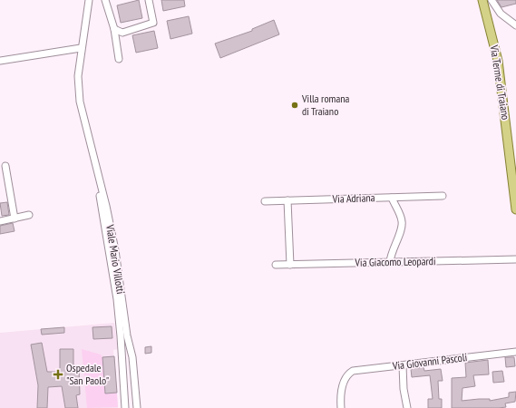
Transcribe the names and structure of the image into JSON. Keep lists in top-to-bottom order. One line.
{"streets":{"main road":["Via Terme di Traiano"],"street":["Via Adriana","Viale Mario Villotti","Via Giacomo Leopardi","Via Giovanni Pascoli"]},"places":{"other":["Villa romana di Traiano"],"health":["Ospedale \"San Paolo\""]}}
